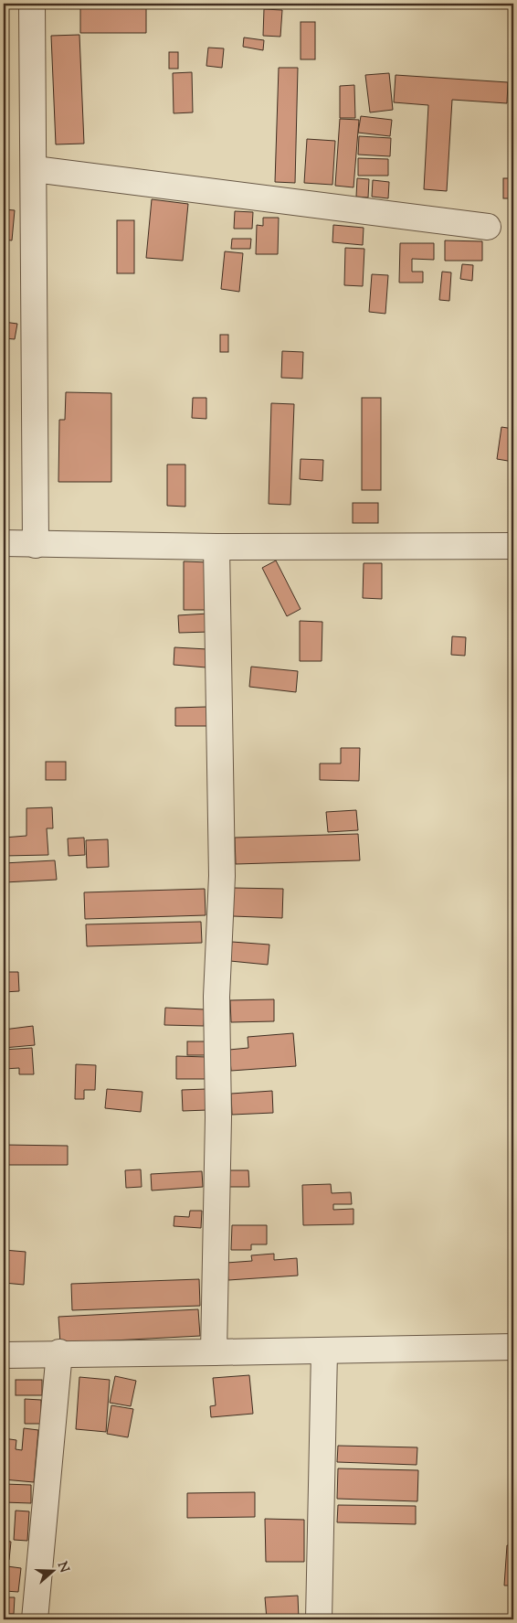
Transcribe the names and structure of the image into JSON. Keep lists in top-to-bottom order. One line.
{"north":"right"}
